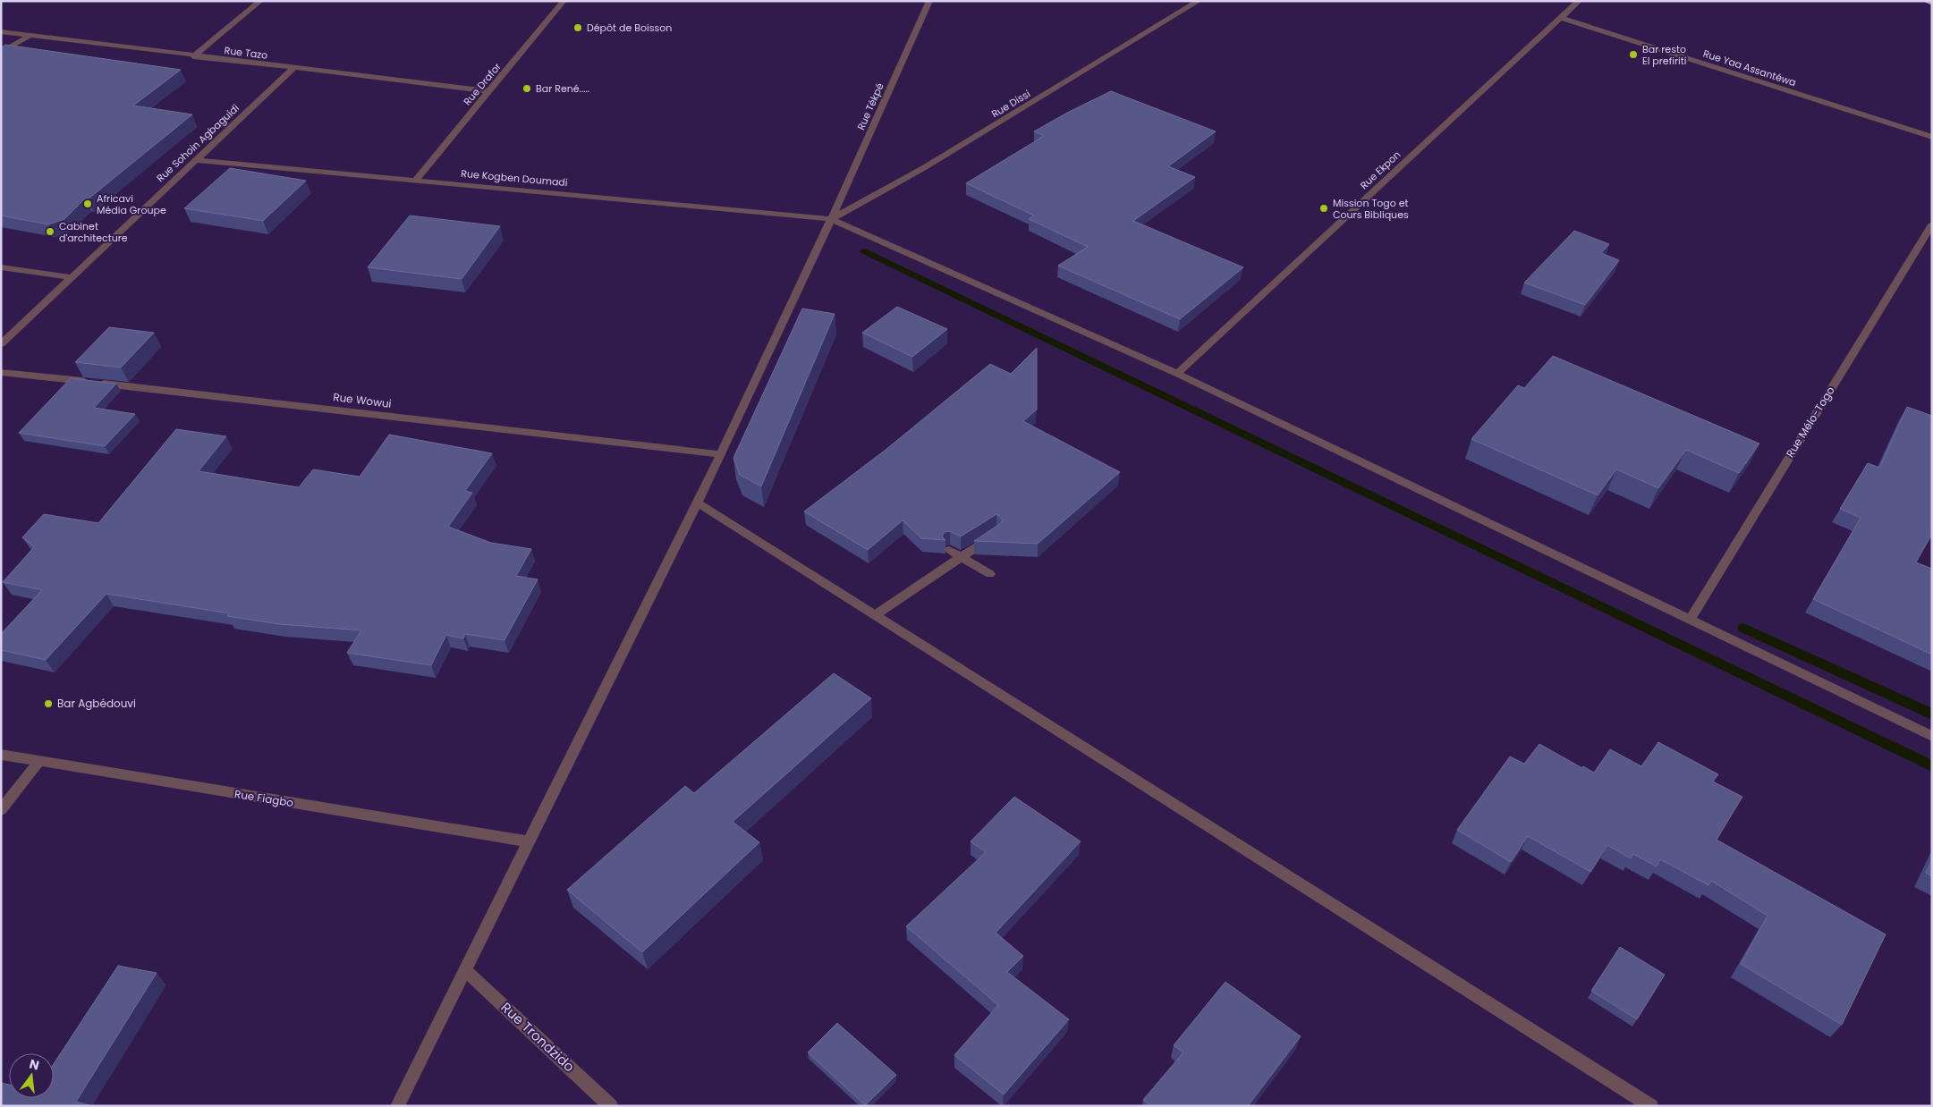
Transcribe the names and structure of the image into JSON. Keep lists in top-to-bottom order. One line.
{"streets":{"street":["Rue Tazo","Rue Yaa Assantéwa","Rue Drafor","Rue Dissi","Rue Tékpé","Rue Sohoin Agbaguidi","Rue Ekpon","Rue Kogben Doumadi","Rue Wowui","Rue Mélo-Togo","Rue Fiagbo","Rue Trondzido"]},"crossings":[["Rue Tazo","Rue Drafor"],["Rue Tazo","Rue Sohoin Agbaguidi"],["Rue Yaa Assantéwa","Rue Ekpon"],["Rue Drafor","Rue Kogben Doumadi"],["Rue Dissi","Rue Tékpé"],["Rue Dissi","Rue Kogben Doumadi"],["Rue Tékpé","Rue Kogben Doumadi"],["Rue Tékpé","Rue Wowui"],["Rue Tékpé","Rue Fiagbo"],["Rue Tékpé","Rue Trondzido"],["Rue Sohoin Agbaguidi","Rue Kogben Doumadi"],["Rue Ekpon","Rue Kogben Doumadi"],["Rue Kogben Doumadi","Rue Mélo-Togo"]],"places":["Dépôt de Boisson","Bar resto El prefiriti","Bar René.....","Africavi Média Groupe","Mission Togo et Cours Bibliques","Cabinet d'architecture","Bar Agbédouvi"],"north":"top"}
